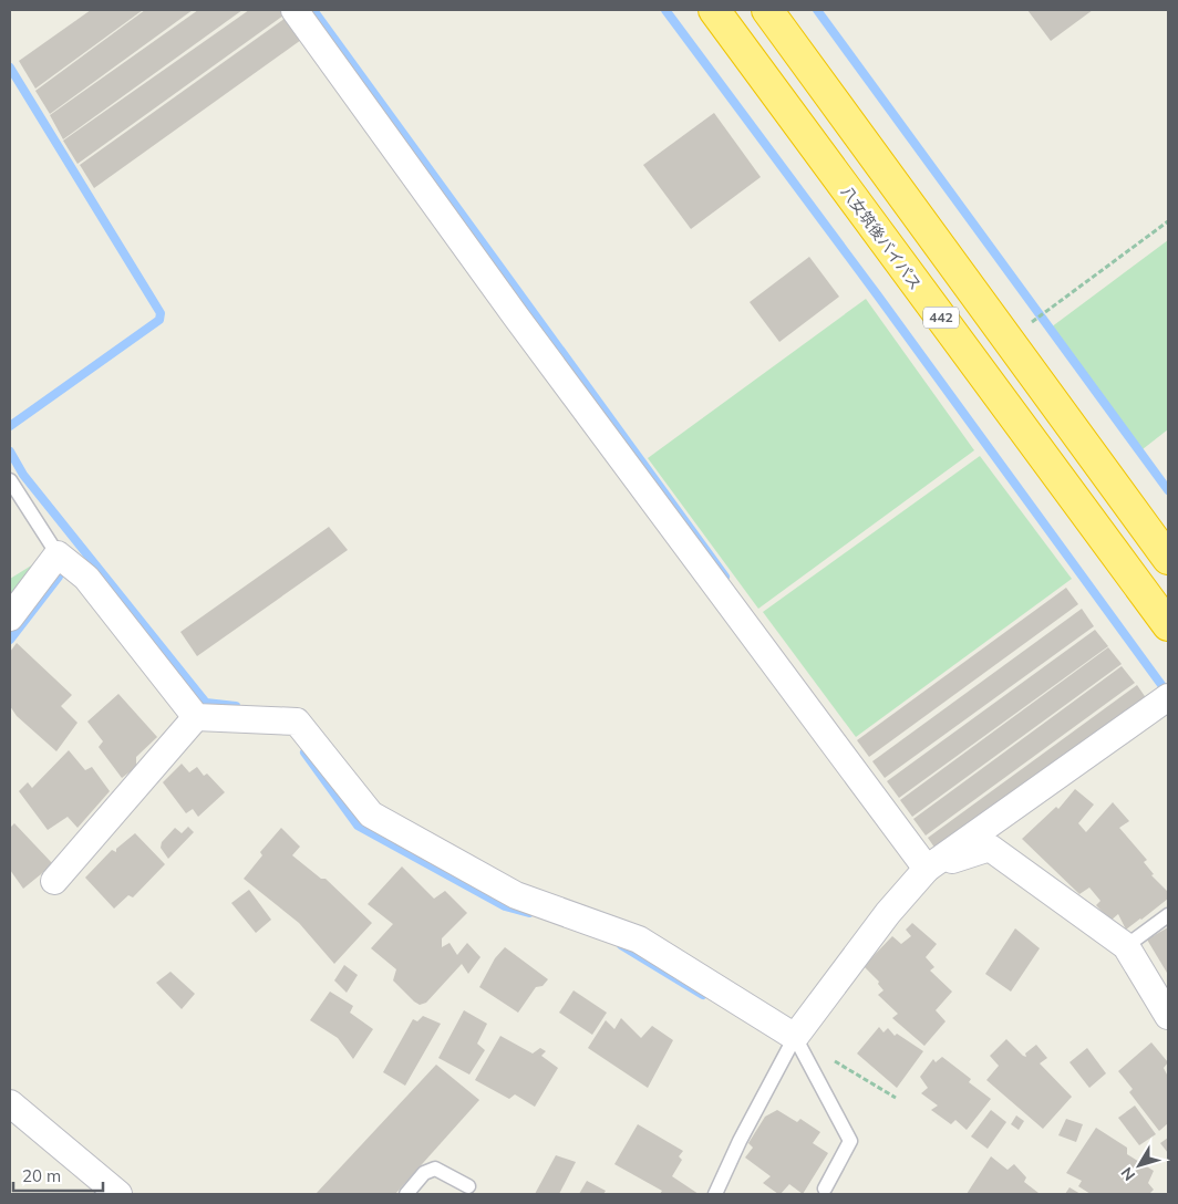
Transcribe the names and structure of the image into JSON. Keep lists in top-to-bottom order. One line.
{"streets":{"highway":["八女筑後バイパス","442"]},"scale_bar":"20 m","north":"bottom left"}
